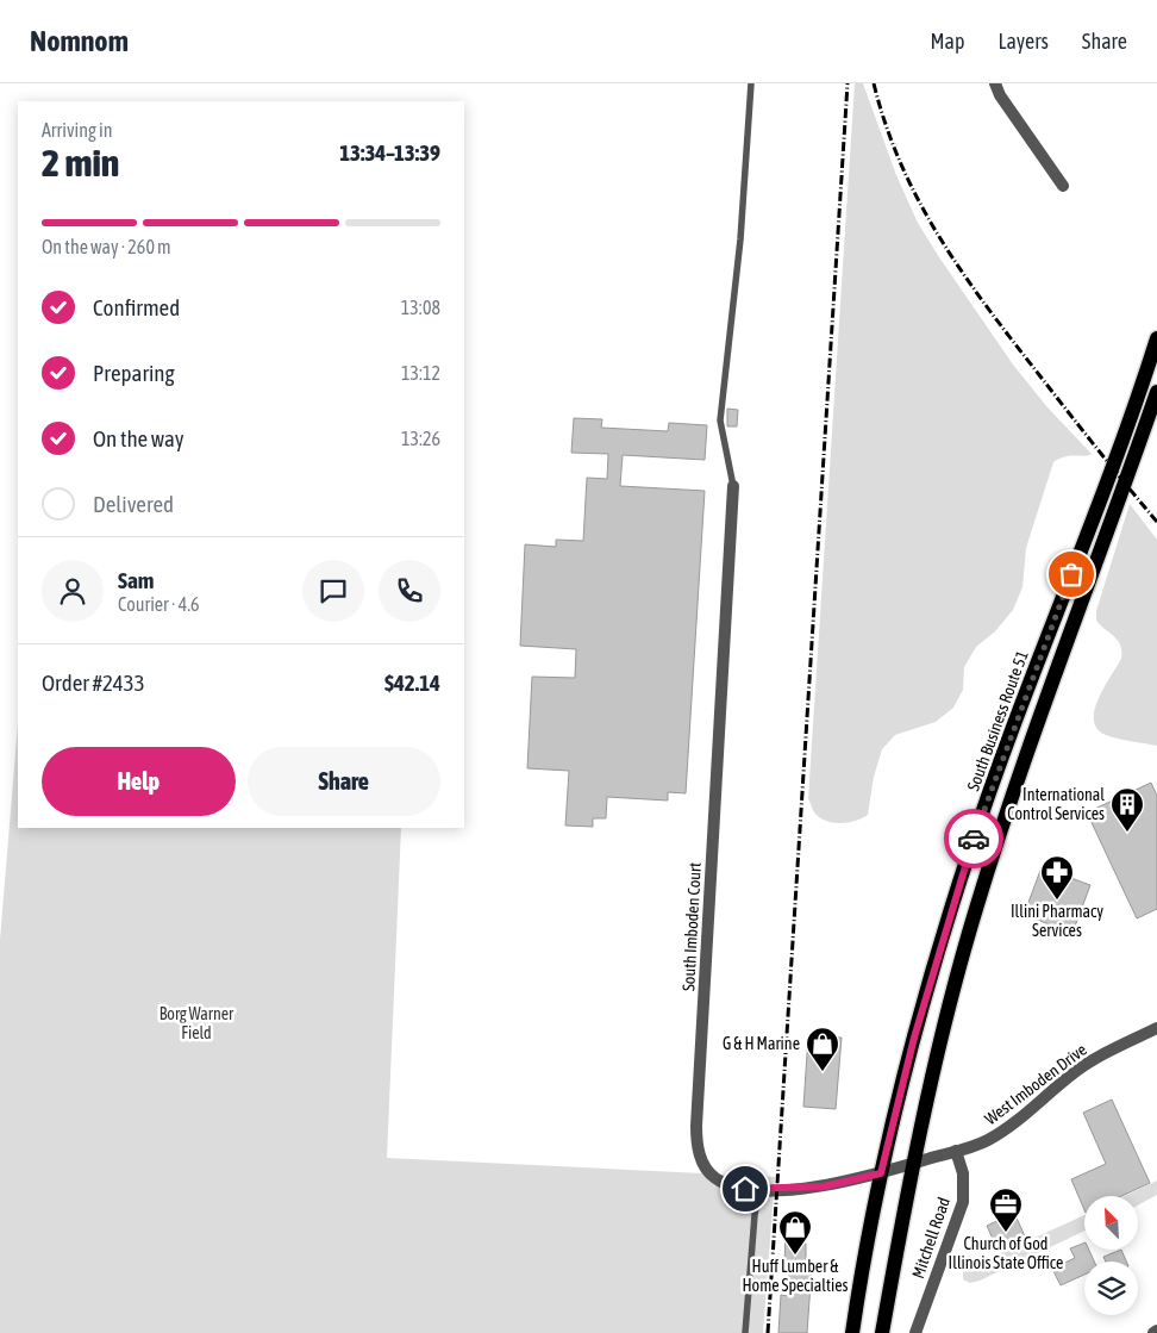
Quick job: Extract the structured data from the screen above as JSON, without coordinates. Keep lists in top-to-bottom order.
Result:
{
  "streets": {
    "main road": ["South Business Route 51"],
    "street": ["South Imboden Court", "West Imboden Drive", "Mitchell Road"]
  },
  "crossings": [
    ["South Business Route 51", "South Imboden Court"],
    ["South Imboden Court", "West Imboden Drive"],
    ["West Imboden Drive", "Mitchell Road"]
  ],
  "parks": ["Borg Warner Field"],
  "places": {
    "building": ["International Control Services"],
    "pharmacy": ["Illini Pharmacy Services"],
    "shop": ["G & H Marine", "Huff Lumber & Home Specialties"],
    "office": ["Church of God Illinois State Office"]
  },
  "north": "top left",
  "page": {
    "header": "Nomnom",
    "nav": ["Map", "Layers", "Share"],
    "heading": ["2 min", "Arriving in", "13:34–13:39"],
    "panel": [
      "Sam",
      "Courier · 4.6",
      "Order #2433",
      "$42.14"
    ],
    "bar": "On the way · 260 m",
    "list": [
      ["Confirmed", "13:08"],
      ["Preparing", "13:12"],
      ["On the way", "13:26"],
      "Delivered"
    ],
    "buttons": ["Help", "Share"]
  }
}
